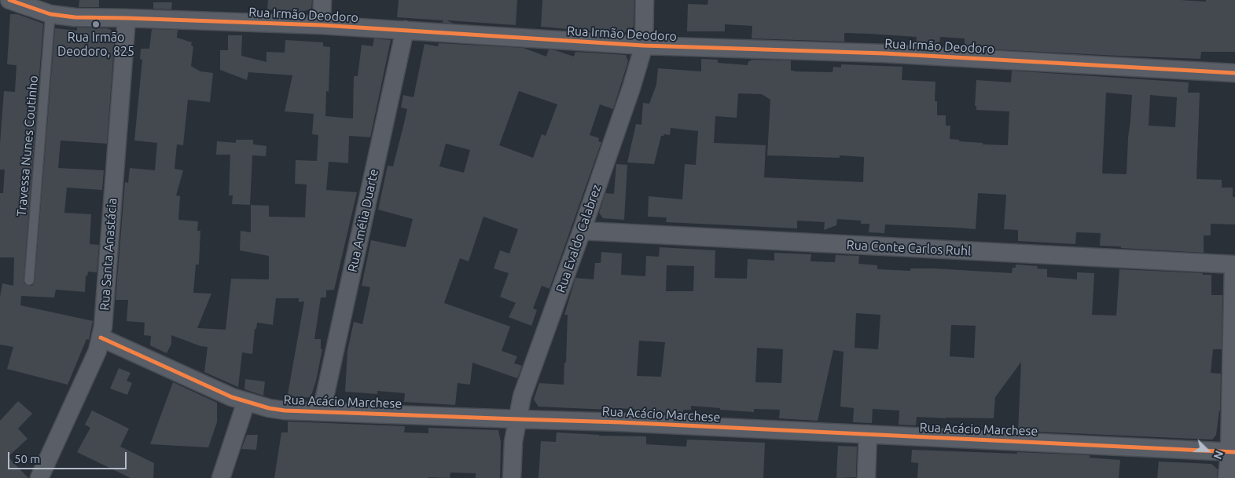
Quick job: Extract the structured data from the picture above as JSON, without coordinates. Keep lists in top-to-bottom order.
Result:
{
  "streets": {
    "street": [
      "Rua Irmão Deodoro",
      "Rua Amélia Duarte",
      "Rua Evaldo Calabrez",
      "Rua Conte Carlos Ruhl",
      "Rua Santa Anastácia",
      "Rua Acácio Marchese"
    ],
    "lane": ["Travessa Nunes Coutinho"]
  },
  "crossings": [
    ["Rua Irmão Deodoro", "Travessa Nunes Coutinho"],
    ["Rua Irmão Deodoro", "Rua Amélia Duarte"],
    ["Rua Irmão Deodoro", "Rua Evaldo Calabrez"],
    ["Rua Irmão Deodoro", "Rua Santa Anastácia"],
    ["Rua Amélia Duarte", "Rua Acácio Marchese"],
    ["Rua Evaldo Calabrez", "Rua Conte Carlos Ruhl"],
    ["Rua Evaldo Calabrez", "Rua Acácio Marchese"],
    ["Rua Santa Anastácia", "Rua Acácio Marchese"]
  ],
  "places": ["Rua Irmão Deodoro, 825"],
  "scale_bar": "50 m",
  "north": "right"
}
